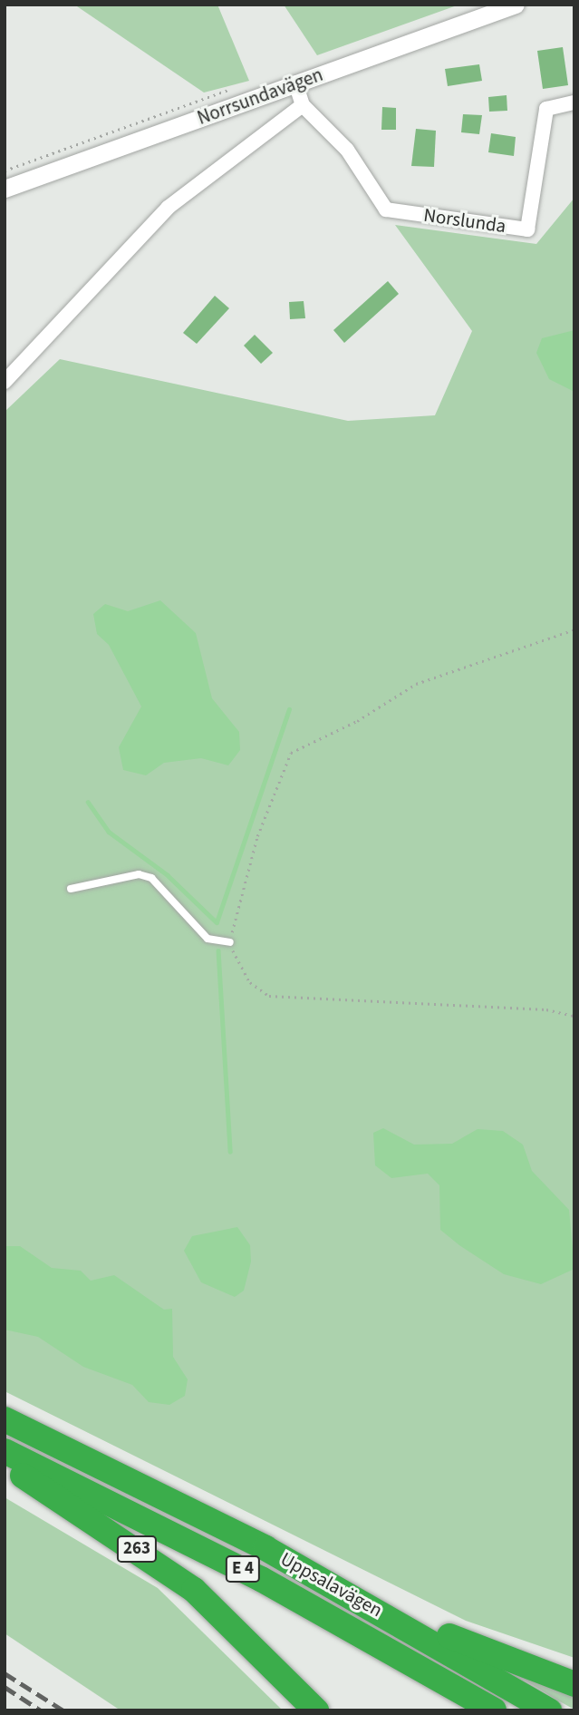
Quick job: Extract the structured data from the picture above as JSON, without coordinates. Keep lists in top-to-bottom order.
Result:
{
  "streets": {
    "highway": ["263", "E 4", "Uppsalavägen"],
    "street": ["Norrsundavägen", "Norslunda"]
  }
}
